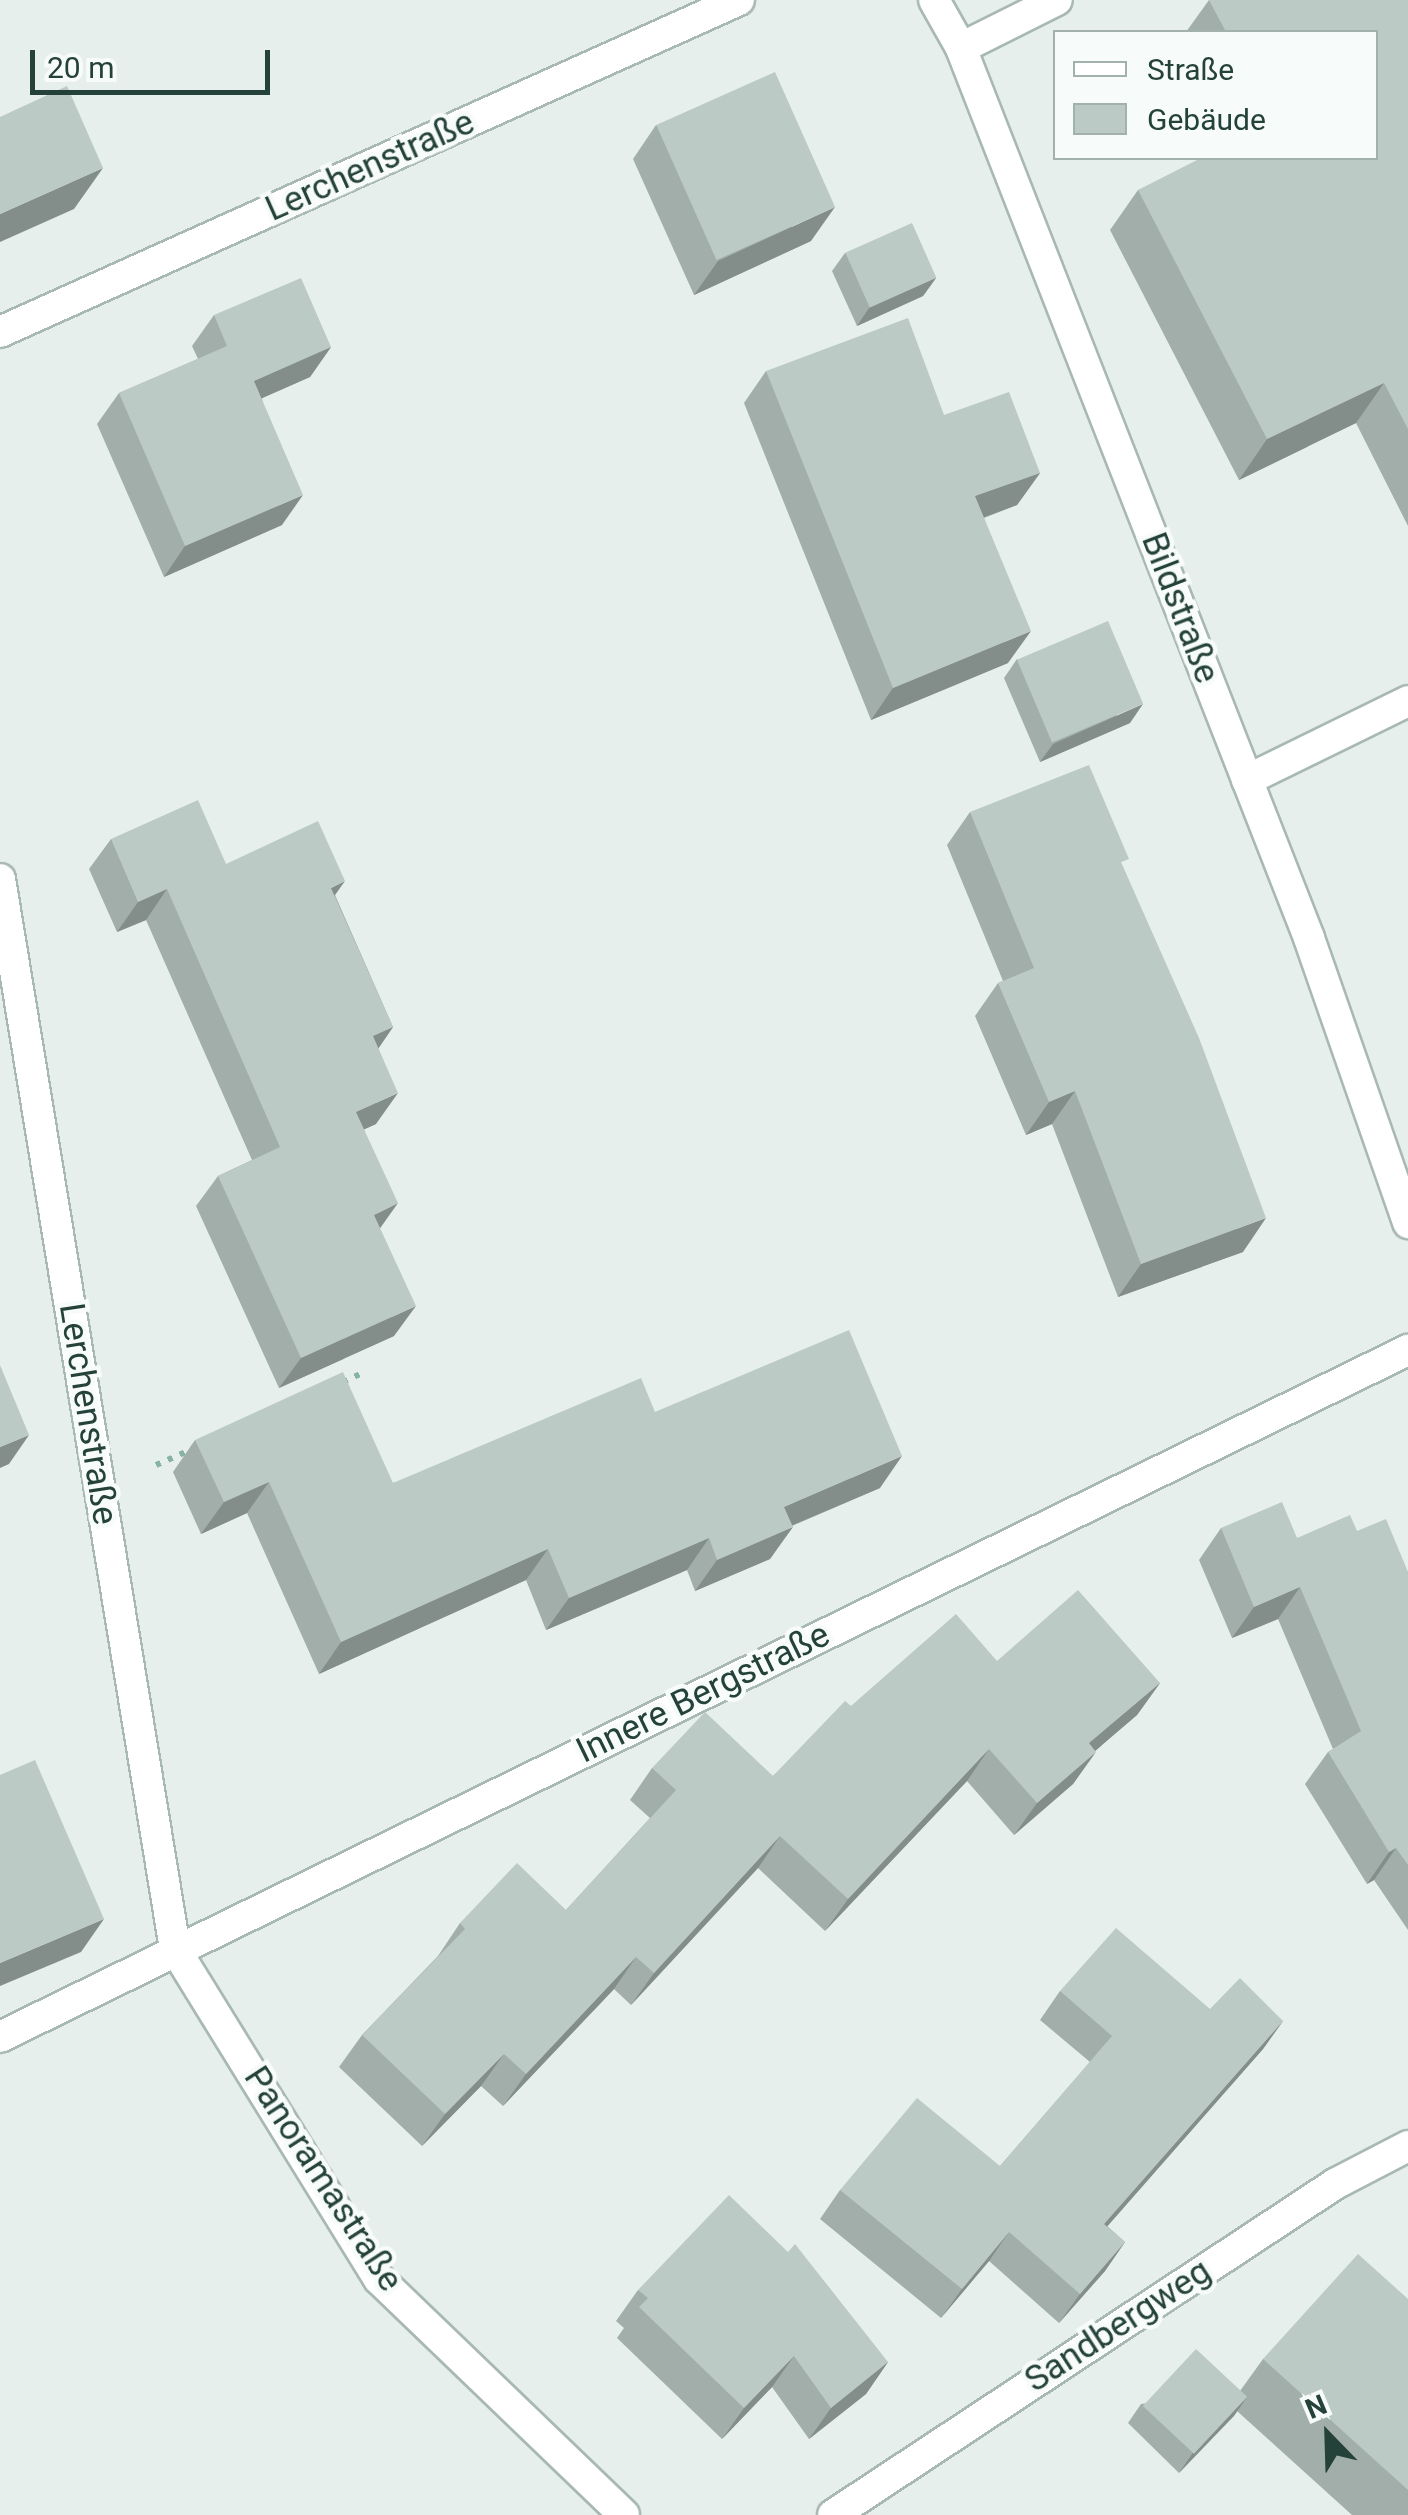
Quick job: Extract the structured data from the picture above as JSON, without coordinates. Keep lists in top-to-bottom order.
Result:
{
  "streets": {
    "street": [
      "Lerchenstraße",
      "Bildstraße",
      "Innere Bergstraße",
      "Panoramastraße",
      "Sandbergweg"
    ]
  },
  "crossings": [
    ["Lerchenstraße", "Innere Bergstraße"],
    ["Lerchenstraße", "Panoramastraße"],
    ["Innere Bergstraße", "Panoramastraße"]
  ],
  "legend": ["Straße", "Gebäude"],
  "scale_bar": "20 m",
  "north": "top left"
}
